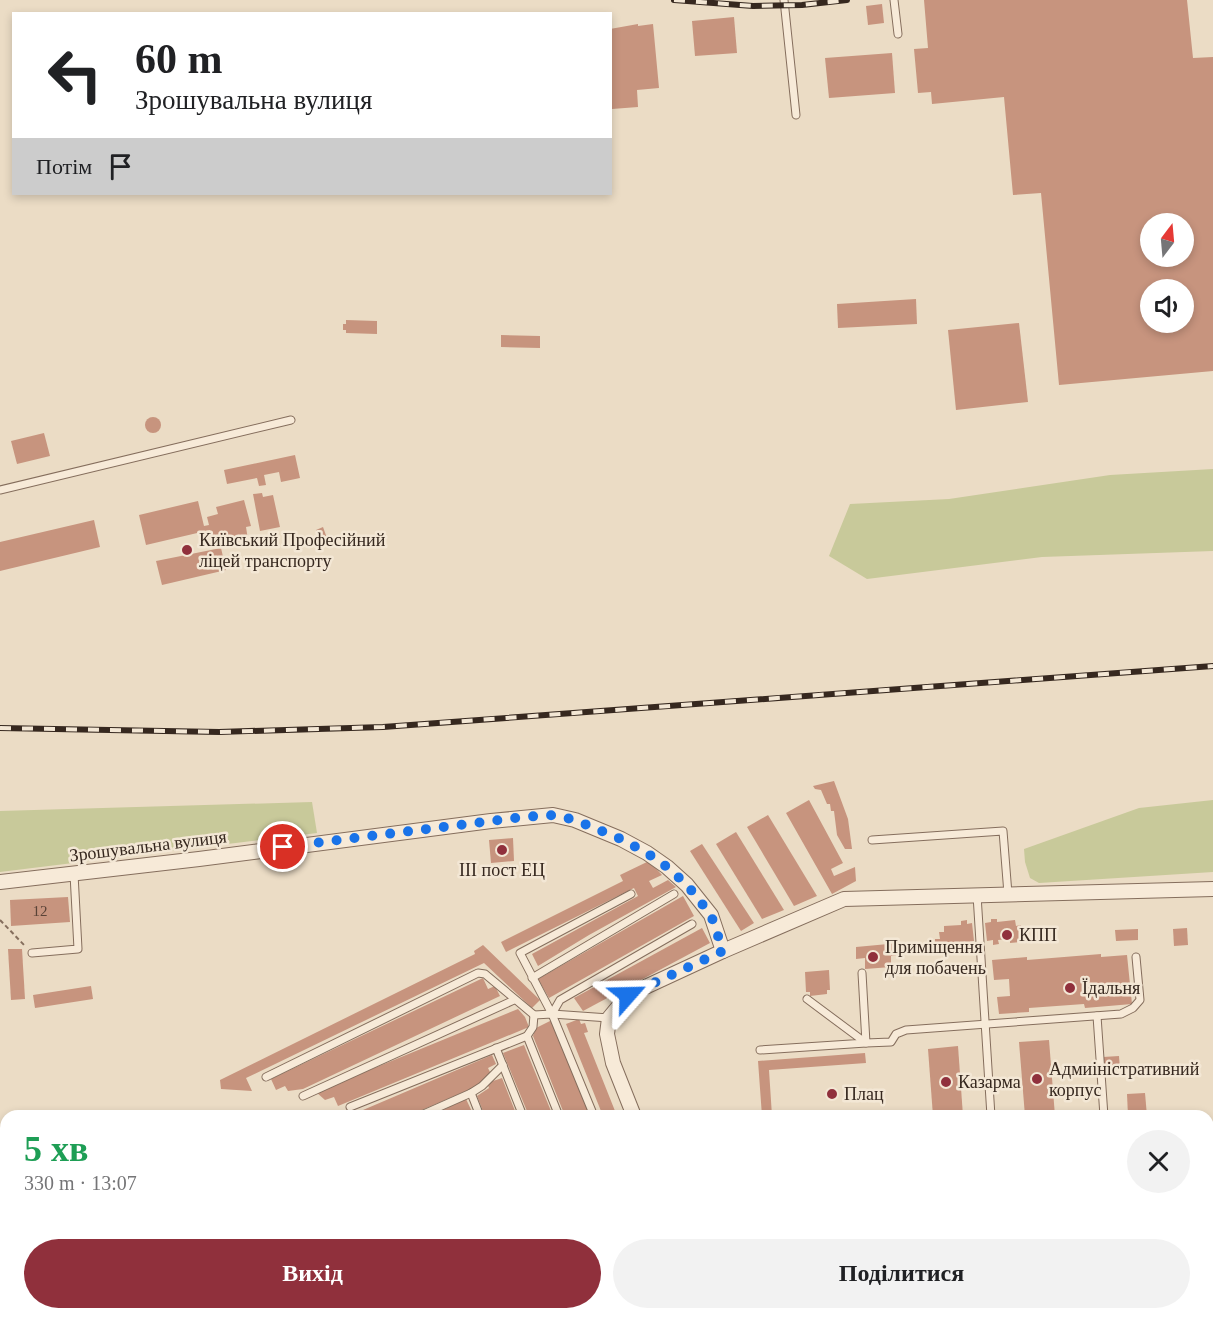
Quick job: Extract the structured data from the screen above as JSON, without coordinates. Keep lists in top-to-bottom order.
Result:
{
  "streets": {
    "street": ["Зрошувальна вулиця"]
  },
  "places": [
    "Київський Професійний ліцей транспорту",
    "III пост ЕЦ",
    "КПП",
    "Приміщення для побачень",
    "Їдальня",
    "Адмиіністративний корпус",
    "Казарма",
    "Плац"
  ],
  "house_numbers": ["12"],
  "north": "top",
  "page": {
    "turn": ["60 m", "Зрошувальна вулиця"],
    "then": "Потім",
    "heading": ["5 хв", "330 m · 13:07"],
    "buttons": ["Вихід", "Поділитися"]
  }
}
